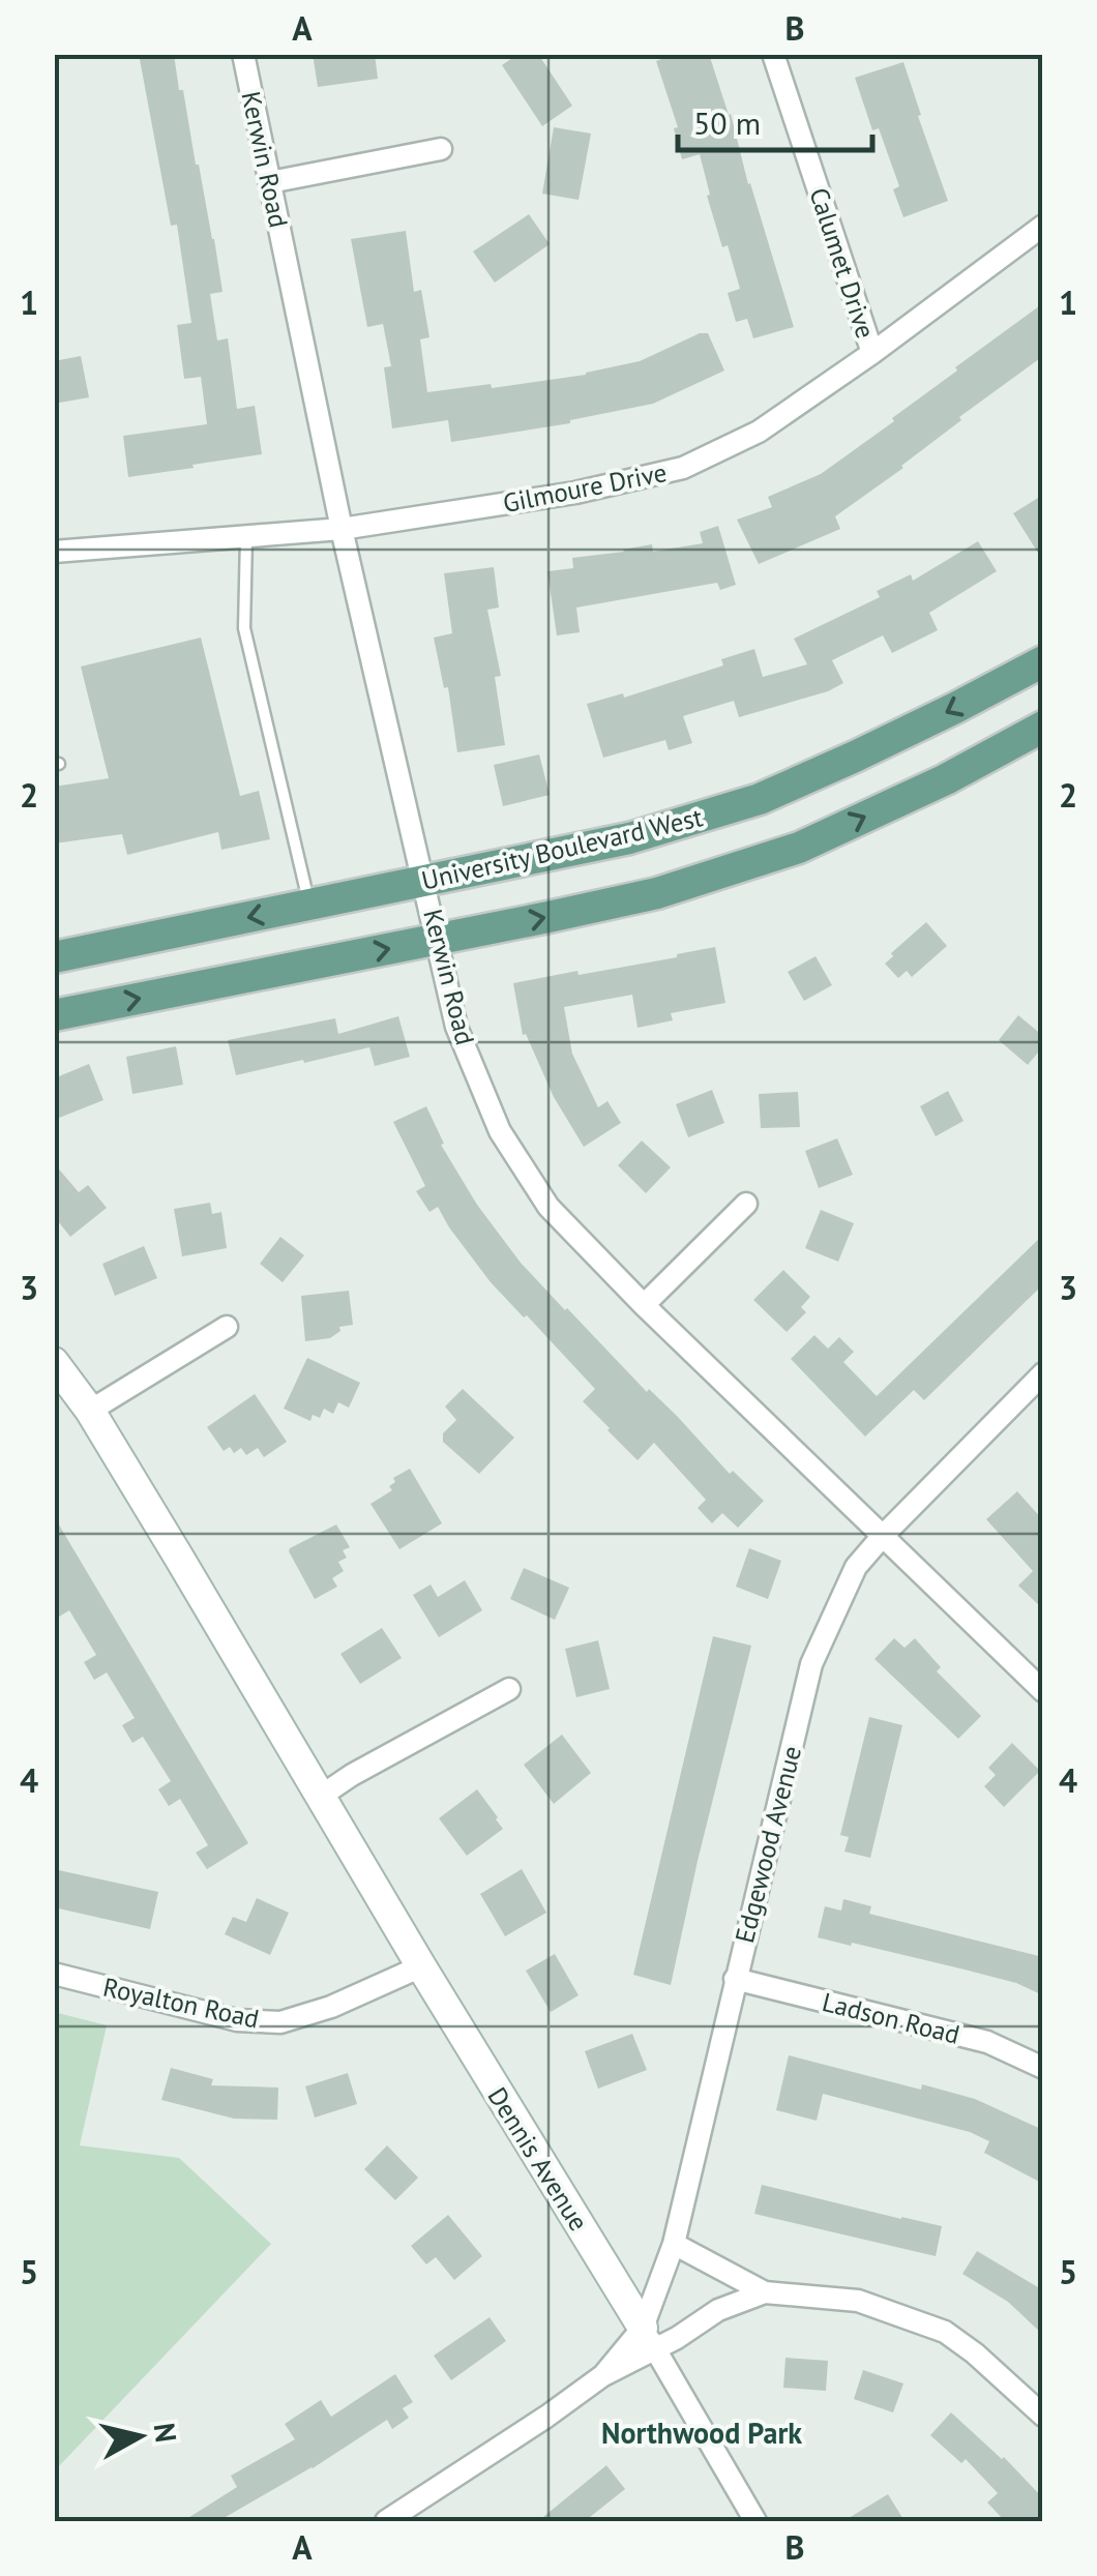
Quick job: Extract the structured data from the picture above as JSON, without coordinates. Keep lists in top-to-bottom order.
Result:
{
  "streets": {
    "main road": ["University Boulevard West"],
    "street": [
      "Kerwin Road",
      "Calumet Drive",
      "Gilmoure Drive",
      "Edgewood Avenue",
      "Royalton Road",
      "Ladson Road",
      "Dennis Avenue"
    ]
  },
  "crossings": [
    ["Kerwin Road", "Gilmoure Drive"],
    ["Kerwin Road", "University Boulevard West"],
    ["Kerwin Road", "Edgewood Avenue"],
    ["Calumet Drive", "Gilmoure Drive"],
    ["Edgewood Avenue", "Ladson Road"],
    ["Edgewood Avenue", "Dennis Avenue"],
    ["Royalton Road", "Dennis Avenue"]
  ],
  "districts": ["Northwood Park"],
  "scale_bar": "50 m",
  "north": "right",
  "grid": {
    "columns": ["A", "B"],
    "rows": [
      "1",
      "2",
      "3",
      "4",
      "5"
    ]
  }
}
